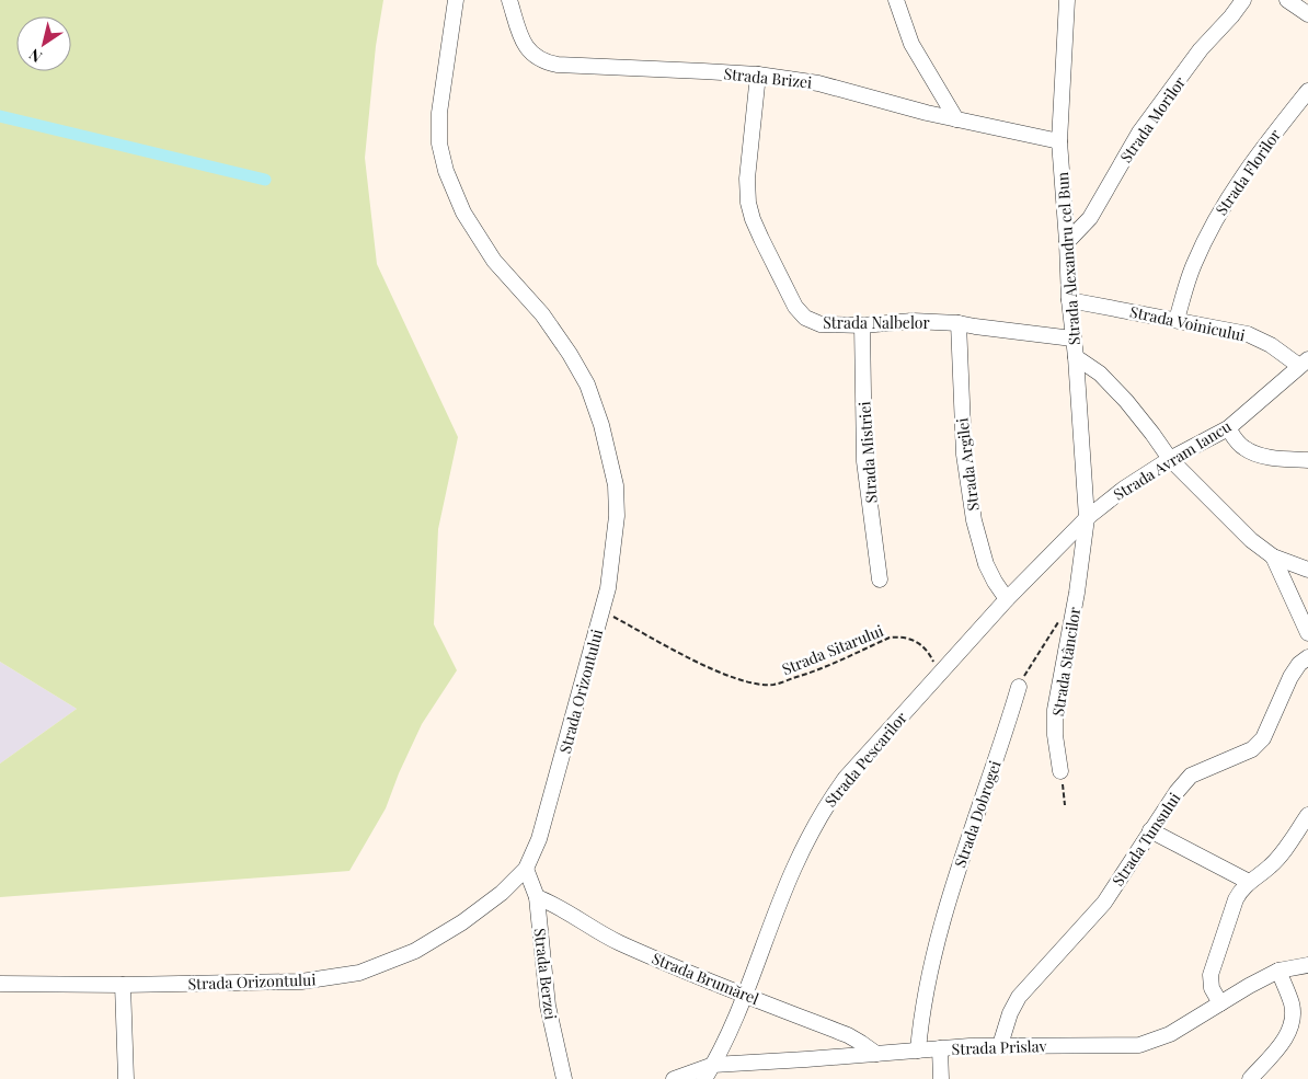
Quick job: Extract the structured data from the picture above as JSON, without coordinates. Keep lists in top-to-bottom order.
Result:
{
  "streets": {
    "street": [
      "Strada Brizei",
      "Strada Morilor",
      "Strada Florilor",
      "Strada Alexandru cel Bun",
      "Strada Nalbelor",
      "Strada Voinicului",
      "Strada Mistriei",
      "Strada Avram Iancu",
      "Strada Argilei",
      "Strada Stâncilor",
      "Strada Orizontului",
      "Strada Pescarilor",
      "Strada Dobrogei",
      "Strada Tunsului",
      "Strada Berzei",
      "Strada Brumărel",
      "Strada Prislav"
    ],
    "path": ["Strada Sitarului"]
  },
  "crossings": [
    ["Strada Brizei", "Strada Alexandru cel Bun"],
    ["Strada Brizei", "Strada Nalbelor"],
    ["Strada Morilor", "Strada Alexandru cel Bun"],
    ["Strada Florilor", "Strada Voinicului"],
    ["Strada Alexandru cel Bun", "Strada Nalbelor"],
    ["Strada Alexandru cel Bun", "Strada Voinicului"],
    ["Strada Alexandru cel Bun", "Strada Avram Iancu"],
    ["Strada Alexandru cel Bun", "Strada Stâncilor"],
    ["Strada Alexandru cel Bun", "Strada Pescarilor"],
    ["Strada Nalbelor", "Strada Mistriei"],
    ["Strada Nalbelor", "Strada Argilei"],
    ["Strada Voinicului", "Strada Avram Iancu"],
    ["Strada Avram Iancu", "Strada Stâncilor"],
    ["Strada Avram Iancu", "Strada Pescarilor"],
    ["Strada Argilei", "Strada Pescarilor"],
    ["Strada Sitarului", "Strada Orizontului"],
    ["Strada Sitarului", "Strada Pescarilor"],
    ["Strada Stâncilor", "Strada Pescarilor"],
    ["Strada Orizontului", "Strada Berzei"],
    ["Strada Pescarilor", "Strada Brumărel"],
    ["Strada Pescarilor", "Strada Prislav"],
    ["Strada Dobrogei", "Strada Prislav"],
    ["Strada Tunsului", "Strada Prislav"],
    ["Strada Berzei", "Strada Brumărel"],
    ["Strada Brumărel", "Strada Prislav"]
  ],
  "north": "bottom left"
}
